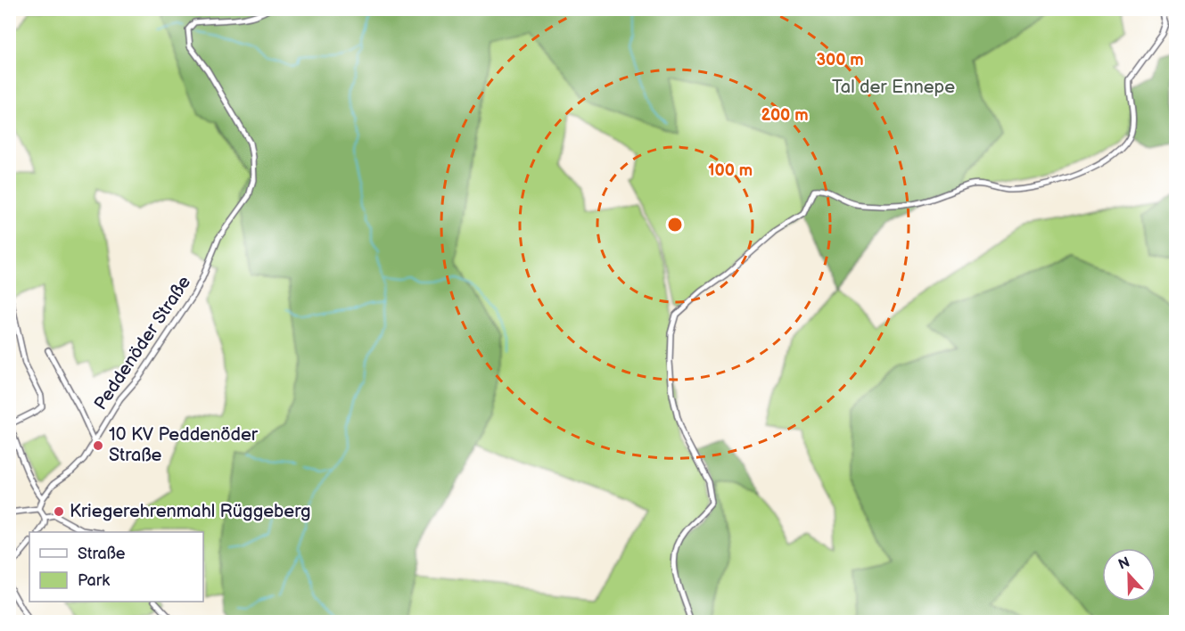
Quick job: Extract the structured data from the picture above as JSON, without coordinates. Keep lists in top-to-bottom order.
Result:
{
  "streets": {
    "street": ["Peddenöder Straße"]
  },
  "parks": ["Tal der Ennepe"],
  "places": ["10 KV Peddenöder Straße", "Kriegerehrenmahl Rüggeberg"],
  "legend": ["Straße", "Park"],
  "north": "top",
  "rings": ["300 m", "200 m", "100 m"]
}
